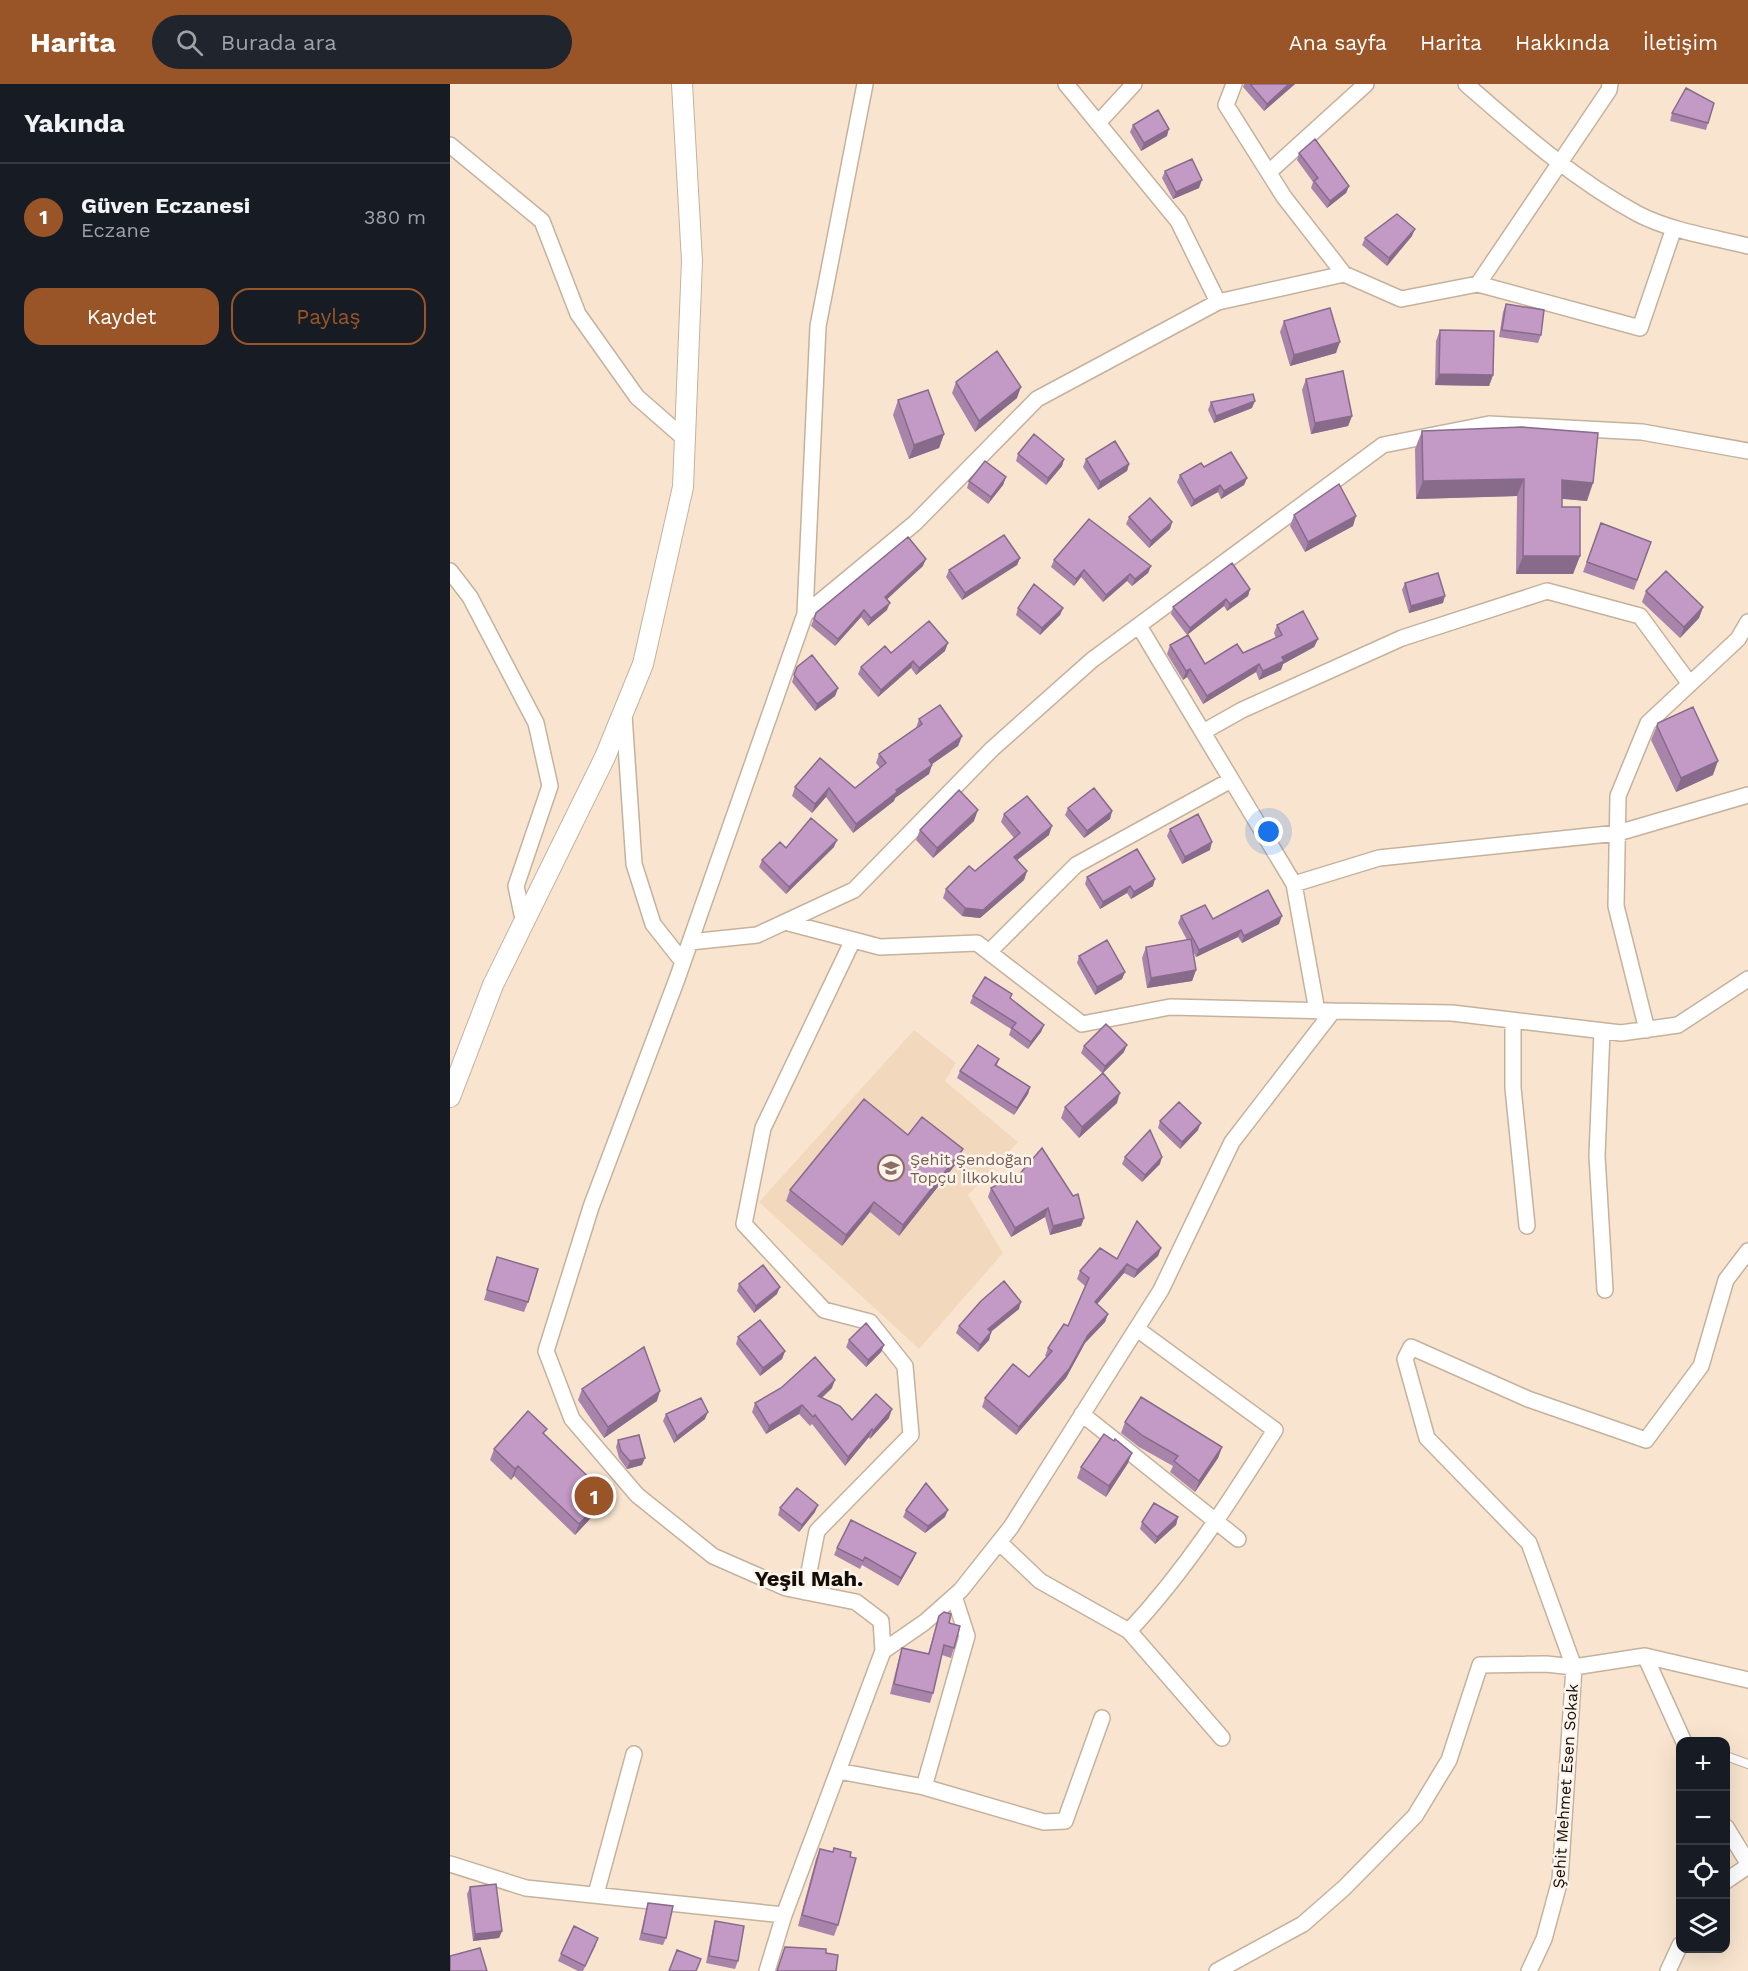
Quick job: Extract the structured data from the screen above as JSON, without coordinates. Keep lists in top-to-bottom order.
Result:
{
  "streets": {
    "street": ["Şehit Mehmet Esen Sokak"]
  },
  "districts": ["Yeşil Mah."],
  "places": {
    "school or university": ["Şehit Şendoğan Topçu İlkokulu"]
  },
  "page": {
    "header": "Harita",
    "search": "Burada ara",
    "nav": [
      "Ana sayfa",
      "Harita",
      "Hakkında",
      "İletişim"
    ],
    "heading": "Yakında",
    "list": [
      {
        "mark": "1",
        "name": "Güven Eczanesi",
        "note": "Eczane",
        "value": "380 m"
      }
    ],
    "buttons": ["Kaydet", "Paylaş"],
    "pins": "1",
    "map_buttons": ["+", "−"]
  }
}
